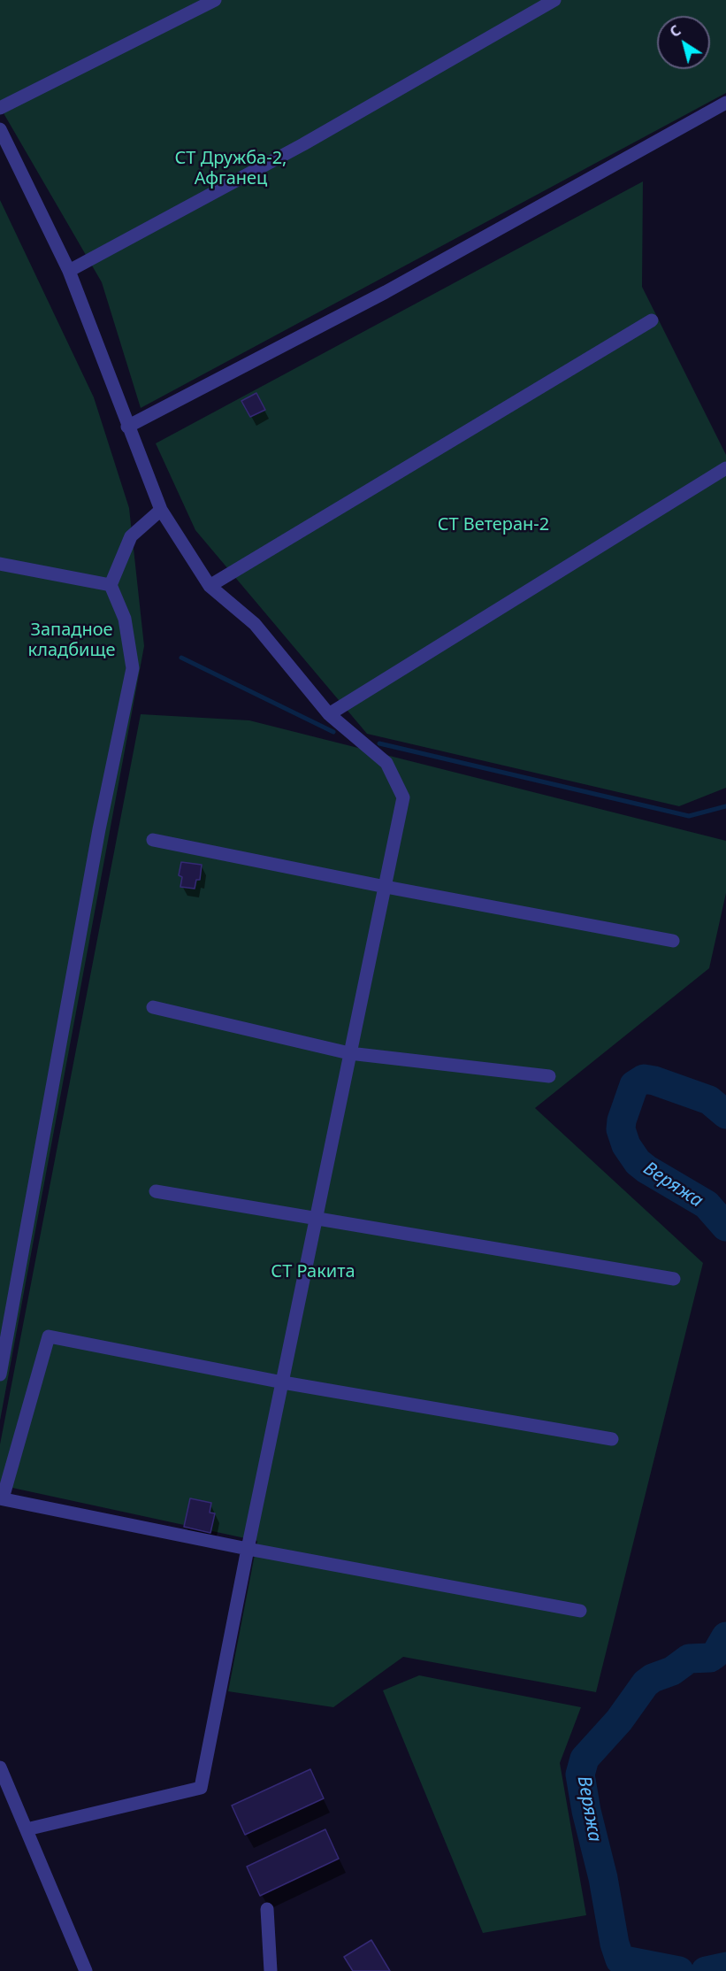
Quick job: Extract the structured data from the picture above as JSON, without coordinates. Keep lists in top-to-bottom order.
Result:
{
  "water": ["Веряжа"],
  "parks": [
    "СТ Дружба-2, Афганец",
    "СТ Ветеран-2",
    "Западное кладбище",
    "СТ Ракита"
  ],
  "north": "top left"
}
